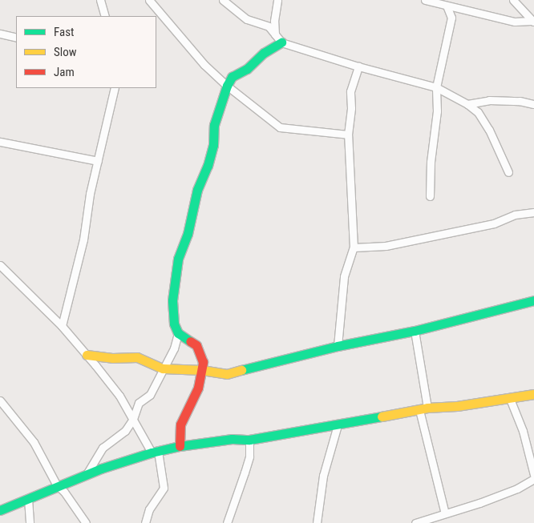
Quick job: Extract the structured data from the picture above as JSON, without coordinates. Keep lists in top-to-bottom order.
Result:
{
  "legend": ["Fast", "Slow", "Jam"]
}
